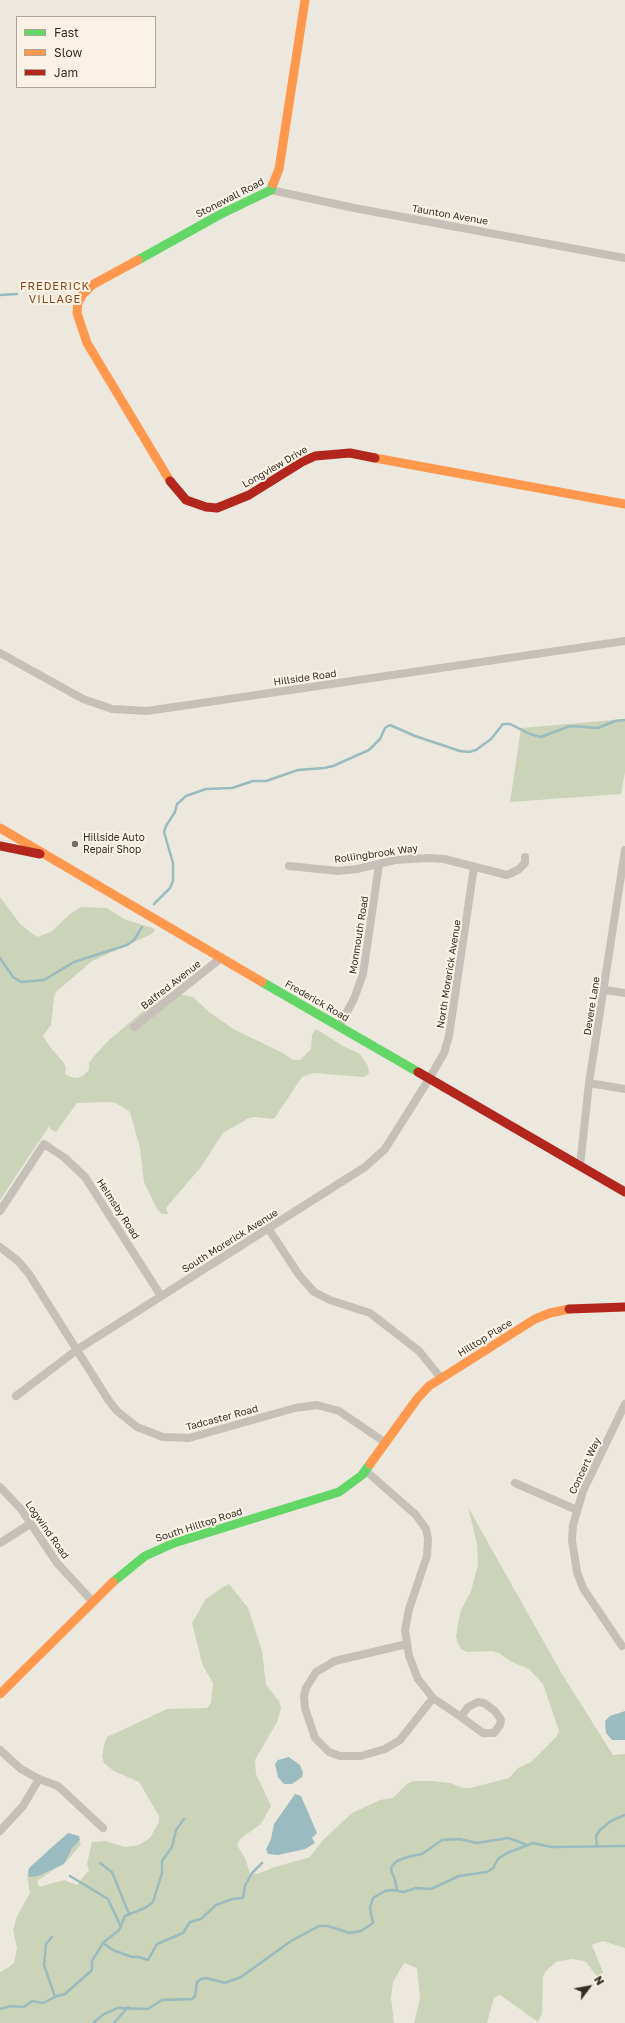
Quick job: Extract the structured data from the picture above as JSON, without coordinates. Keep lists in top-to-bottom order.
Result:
{
  "streets": {
    "street": [
      "Stonewall Road",
      "Taunton Avenue",
      "Longview Drive",
      "Hillside Road",
      "Rollingbrook Way",
      "Monmouth Road",
      "North Morerick Avenue",
      "Balfred Avenue",
      "Frederick Road",
      "Devere Lane",
      "Helmsby Road",
      "South Morerick Avenue",
      "Hilltop Place",
      "Tadcaster Road",
      "Concert Way",
      "South Hilltop Road",
      "Logwind Road"
    ]
  },
  "crossings": [
    ["Stonewall Road", "Taunton Avenue"],
    ["Stonewall Road", "Longview Drive"],
    ["Rollingbrook Way", "Monmouth Road"],
    ["Rollingbrook Way", "North Morerick Avenue"],
    ["Monmouth Road", "Frederick Road"],
    ["North Morerick Avenue", "Frederick Road"],
    ["North Morerick Avenue", "South Morerick Avenue"],
    ["Balfred Avenue", "Frederick Road"],
    ["Frederick Road", "Devere Lane"],
    ["Frederick Road", "South Morerick Avenue"],
    ["Helmsby Road", "South Morerick Avenue"],
    ["South Morerick Avenue", "Tadcaster Road"],
    ["Hilltop Place", "Tadcaster Road"],
    ["Hilltop Place", "South Hilltop Road"],
    ["Tadcaster Road", "South Hilltop Road"],
    ["South Hilltop Road", "Logwind Road"]
  ],
  "districts": ["FREDERICK VILLAGE"],
  "places": ["Hillside Auto Repair Shop"],
  "legend": ["Fast", "Slow", "Jam"],
  "north": "top right"
}
